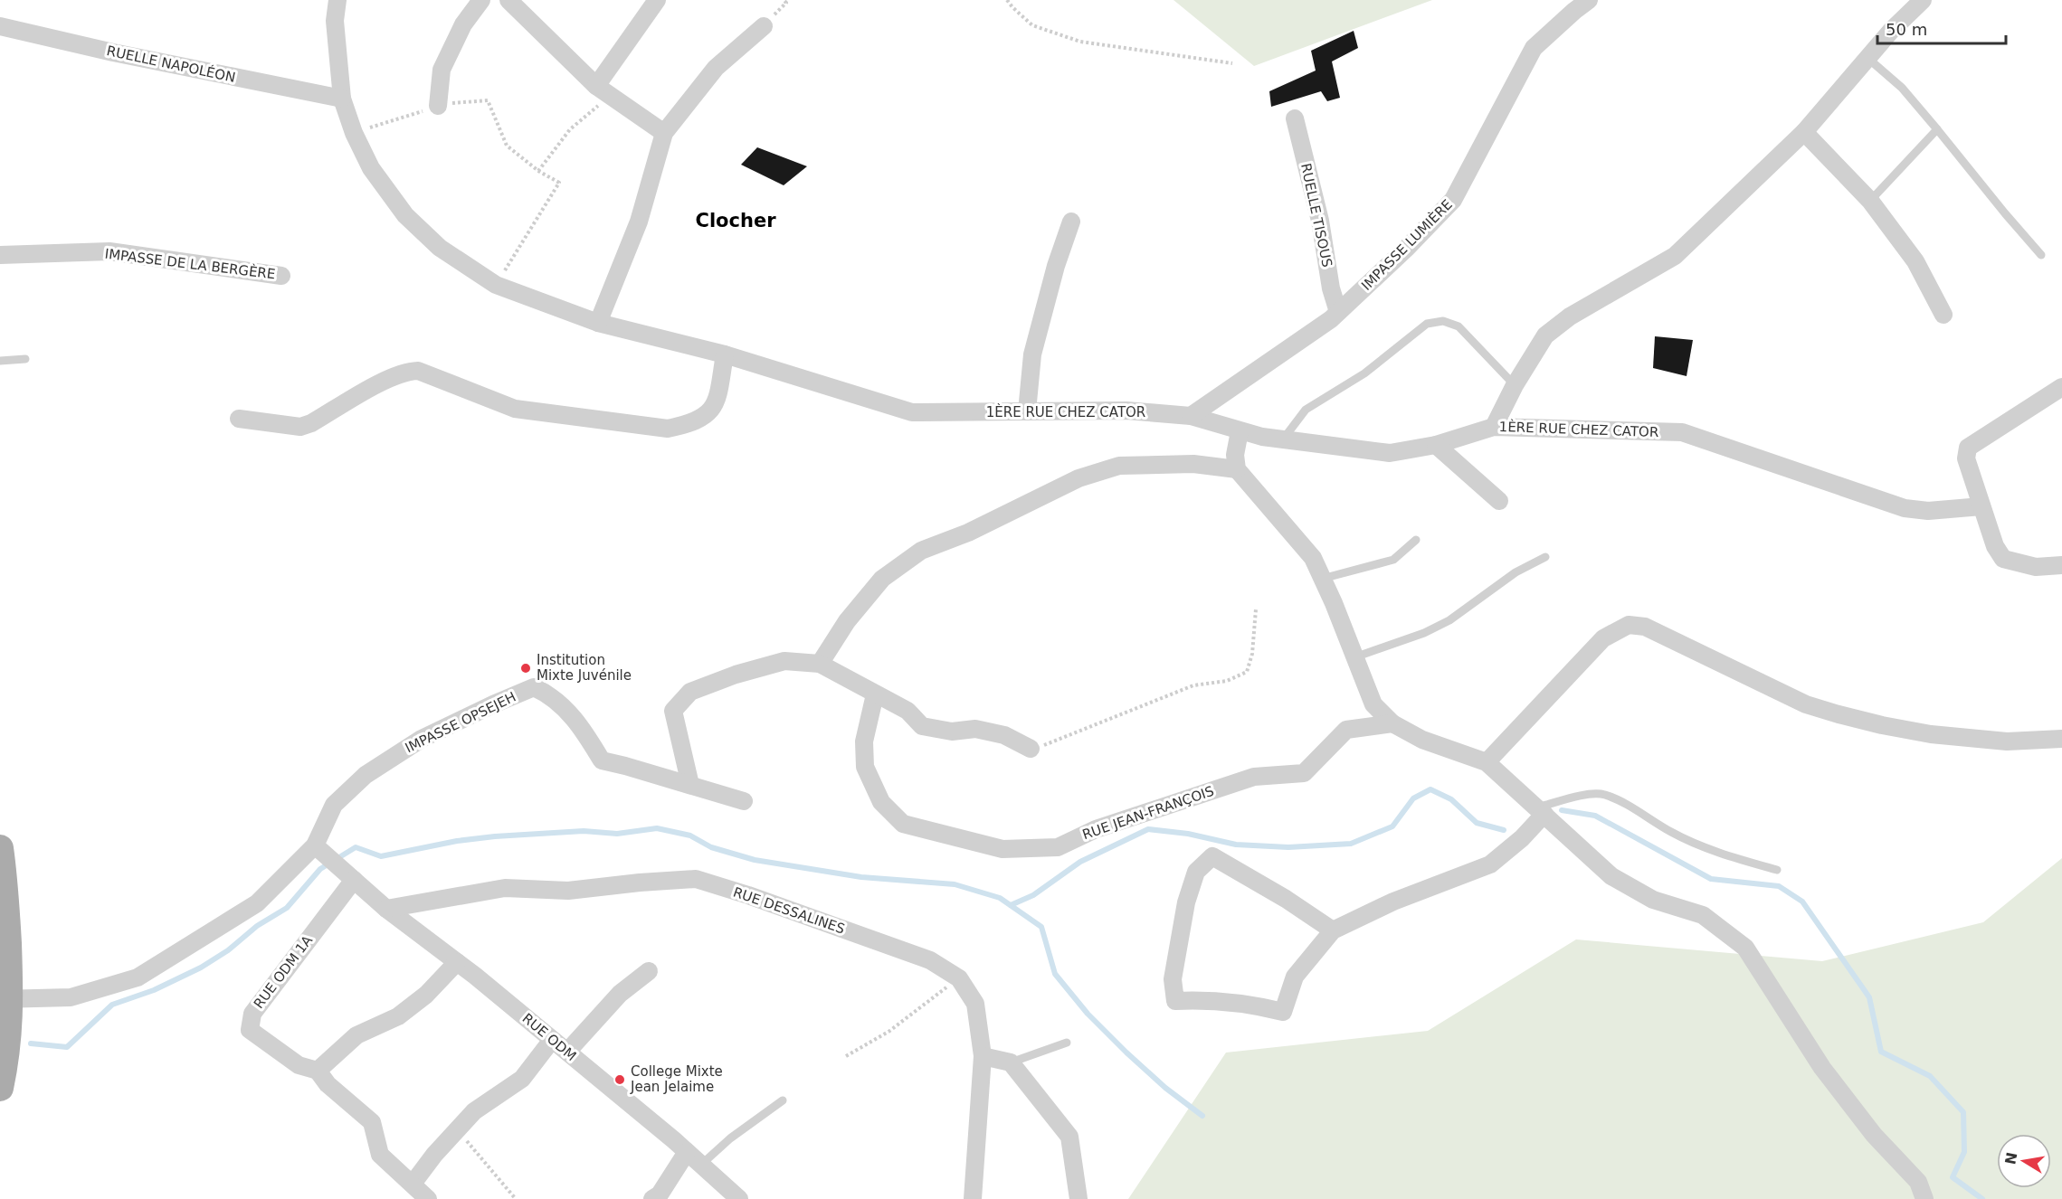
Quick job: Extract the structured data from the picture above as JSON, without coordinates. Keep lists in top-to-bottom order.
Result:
{
  "streets": {
    "street": [
      "RUELLE NAPOLÉON",
      "RUELLE TISOUS",
      "IMPASSE LUMIÈRE",
      "IMPASSE DE LA BERGÈRE",
      "1ÈRE RUE CHEZ CATOR",
      "IMPASSE OPSEJEH",
      "RUE JEAN-FRANÇOIS",
      "RUE DESSALINES",
      "RUE ODM 1A",
      "RUE ODM"
    ]
  },
  "crossings": [
    ["RUELLE NAPOLÉON", "1ÈRE RUE CHEZ CATOR"],
    ["RUELLE TISOUS", "IMPASSE LUMIÈRE"],
    ["IMPASSE LUMIÈRE", "1ÈRE RUE CHEZ CATOR"],
    ["IMPASSE OPSEJEH", "RUE ODM"],
    ["RUE DESSALINES", "RUE ODM"],
    ["RUE ODM 1A", "RUE ODM"]
  ],
  "districts": ["Clocher"],
  "places": ["Institution Mixte Juvénile", "College Mixte Jean Jelaime"],
  "scale_bar": "50 m",
  "north": "left"
}
